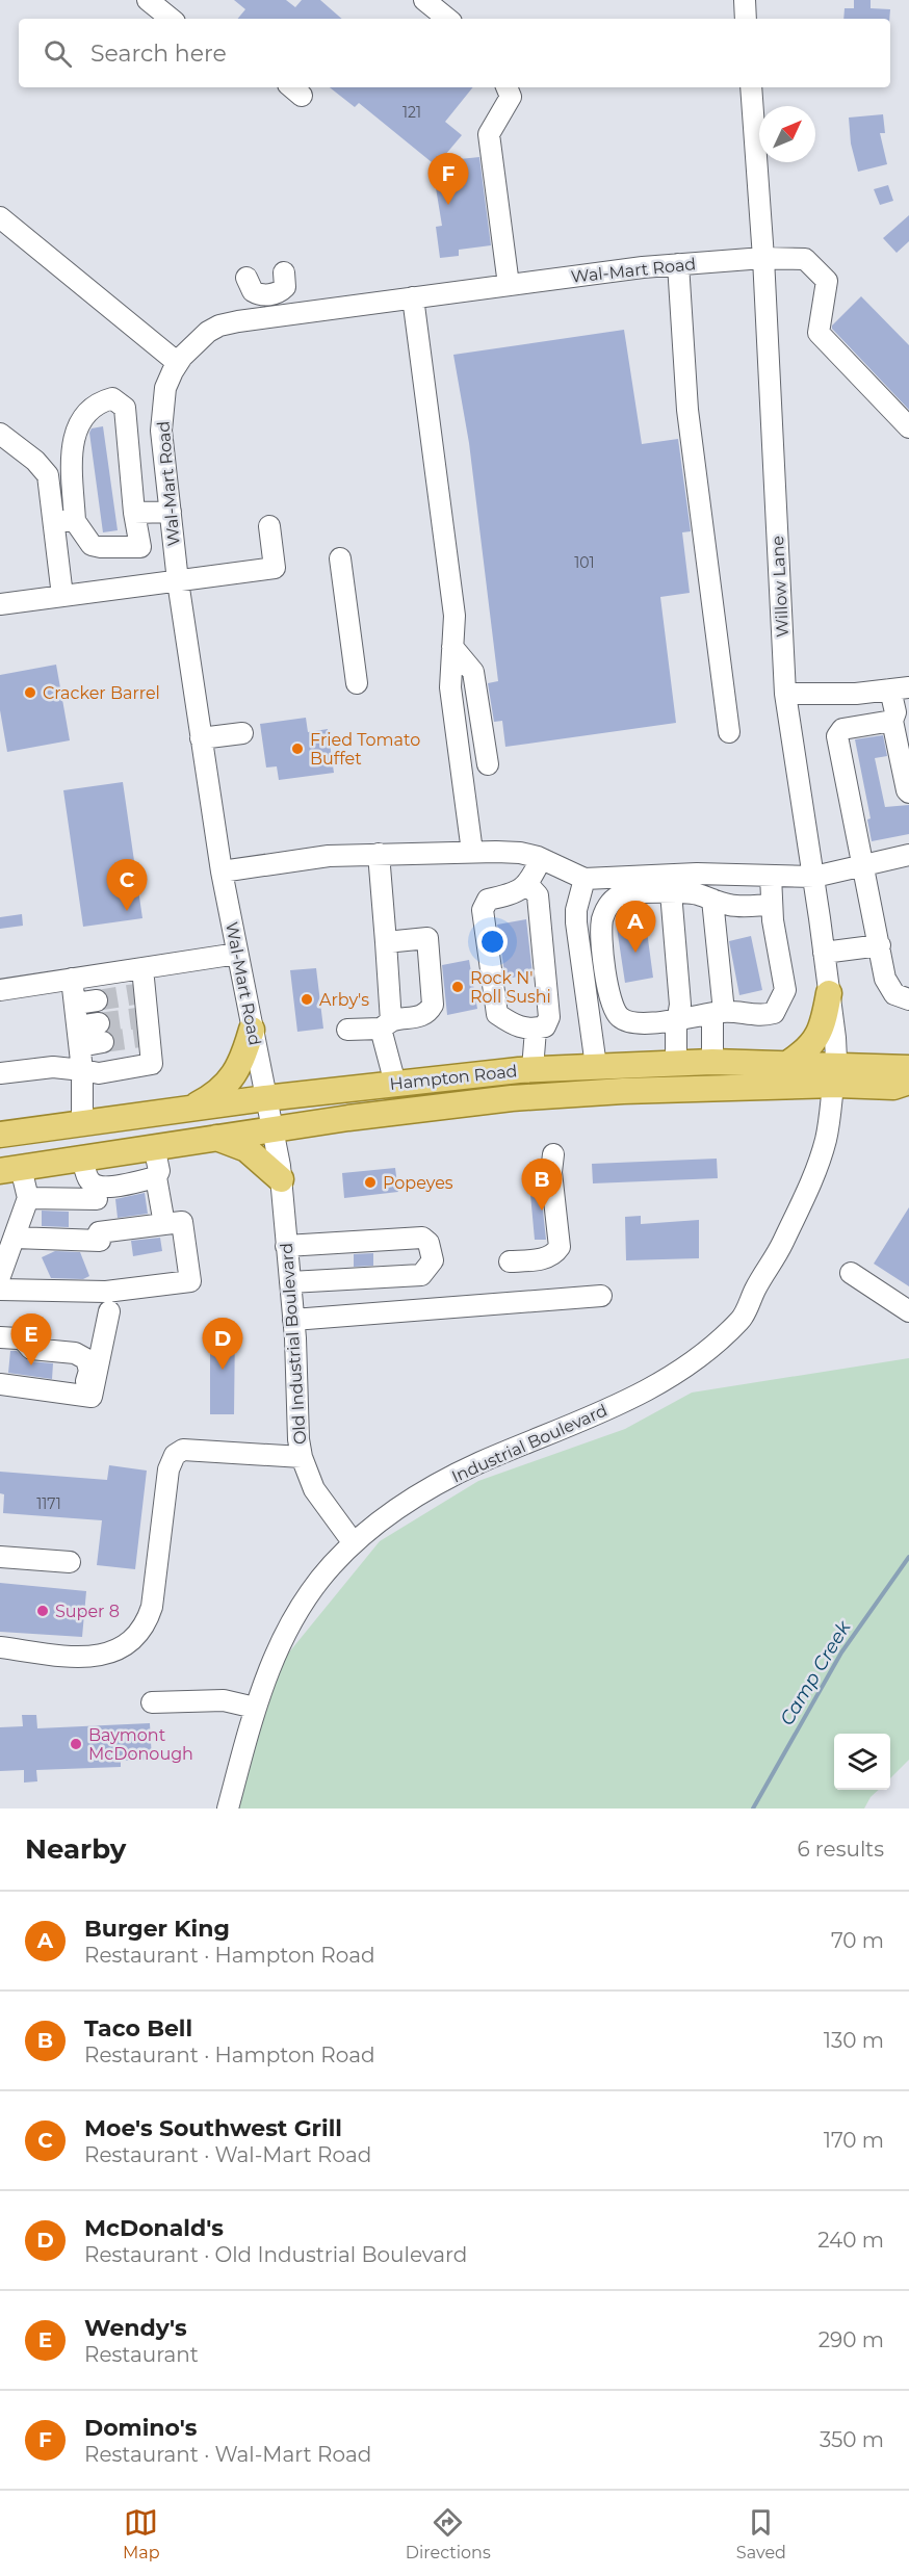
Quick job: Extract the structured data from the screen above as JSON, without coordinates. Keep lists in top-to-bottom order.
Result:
{
  "streets": {
    "main road": ["Hampton Road"],
    "street": [
      "Wal-Mart Road",
      "Willow Lane",
      "Old Industrial Boulevard",
      "Industrial Boulevard"
    ]
  },
  "crossings": [
    ["Wal-Mart Road", "Willow Lane"],
    ["Wal-Mart Road", "Hampton Road"],
    ["Wal-Mart Road", "Old Industrial Boulevard"],
    ["Willow Lane", "Hampton Road"],
    ["Willow Lane", "Industrial Boulevard"],
    ["Hampton Road", "Old Industrial Boulevard"],
    ["Hampton Road", "Industrial Boulevard"],
    ["Old Industrial Boulevard", "Industrial Boulevard"]
  ],
  "water": ["Camp Creek"],
  "places": [
    "Cracker Barrel",
    "Fried Tomato Buffet",
    "Rock N' Roll Sushi",
    "Arby's",
    "Popeyes",
    "Super 8",
    "Baymont McDonough"
  ],
  "house_numbers": ["121", "101", "1171"],
  "north": "top right",
  "page": {
    "search": "Search here",
    "pins": [
      "F",
      "C",
      "A",
      "B",
      "E",
      "D"
    ],
    "heading": ["Nearby", "6 results"],
    "list": [
      {
        "mark": "A",
        "name": "Burger King",
        "note": "Restaurant · Hampton Road",
        "value": "70 m"
      },
      {
        "mark": "B",
        "name": "Taco Bell",
        "note": "Restaurant · Hampton Road",
        "value": "130 m"
      },
      {
        "mark": "C",
        "name": "Moe's Southwest Grill",
        "note": "Restaurant · Wal-Mart Road",
        "value": "170 m"
      },
      {
        "mark": "D",
        "name": "McDonald's",
        "note": "Restaurant · Old Industrial Boulevard",
        "value": "240 m"
      },
      {
        "mark": "E",
        "name": "Wendy's",
        "note": "Restaurant",
        "value": "290 m"
      },
      {
        "mark": "F",
        "name": "Domino's",
        "note": "Restaurant · Wal-Mart Road",
        "value": "350 m"
      }
    ],
    "nav": ["Map", "Directions", "Saved"]
  }
}
